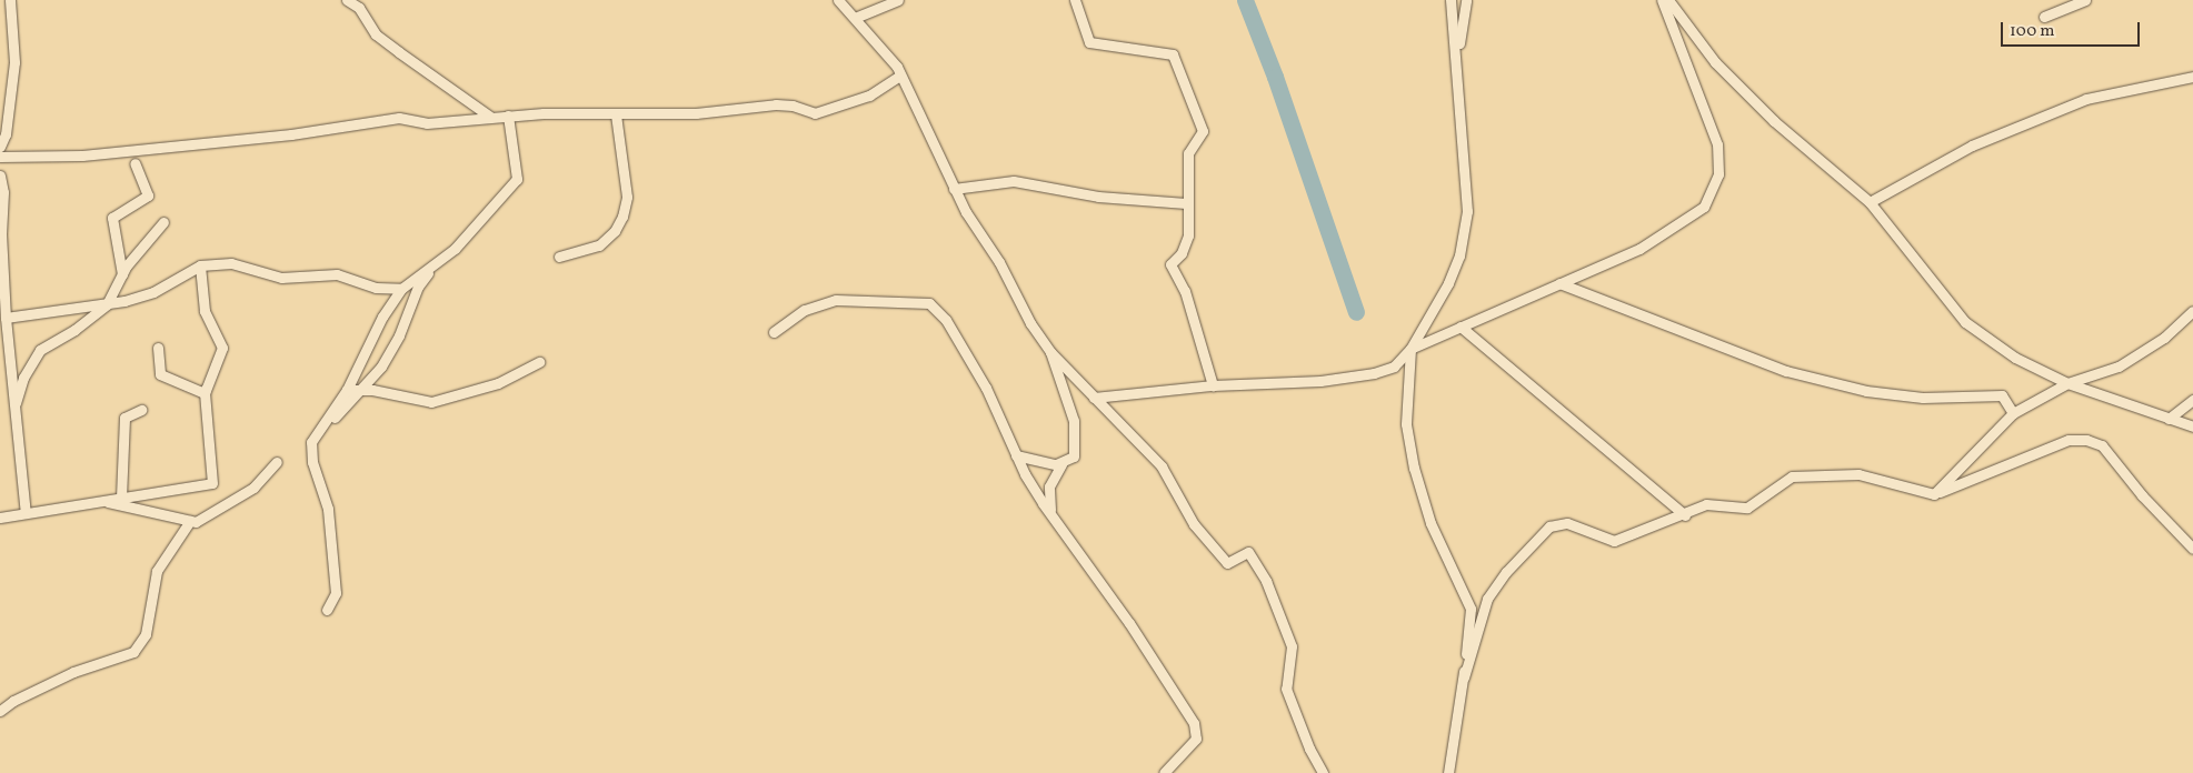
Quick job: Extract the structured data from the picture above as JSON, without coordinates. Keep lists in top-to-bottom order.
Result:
{
  "scale_bar": "100 m"
}
